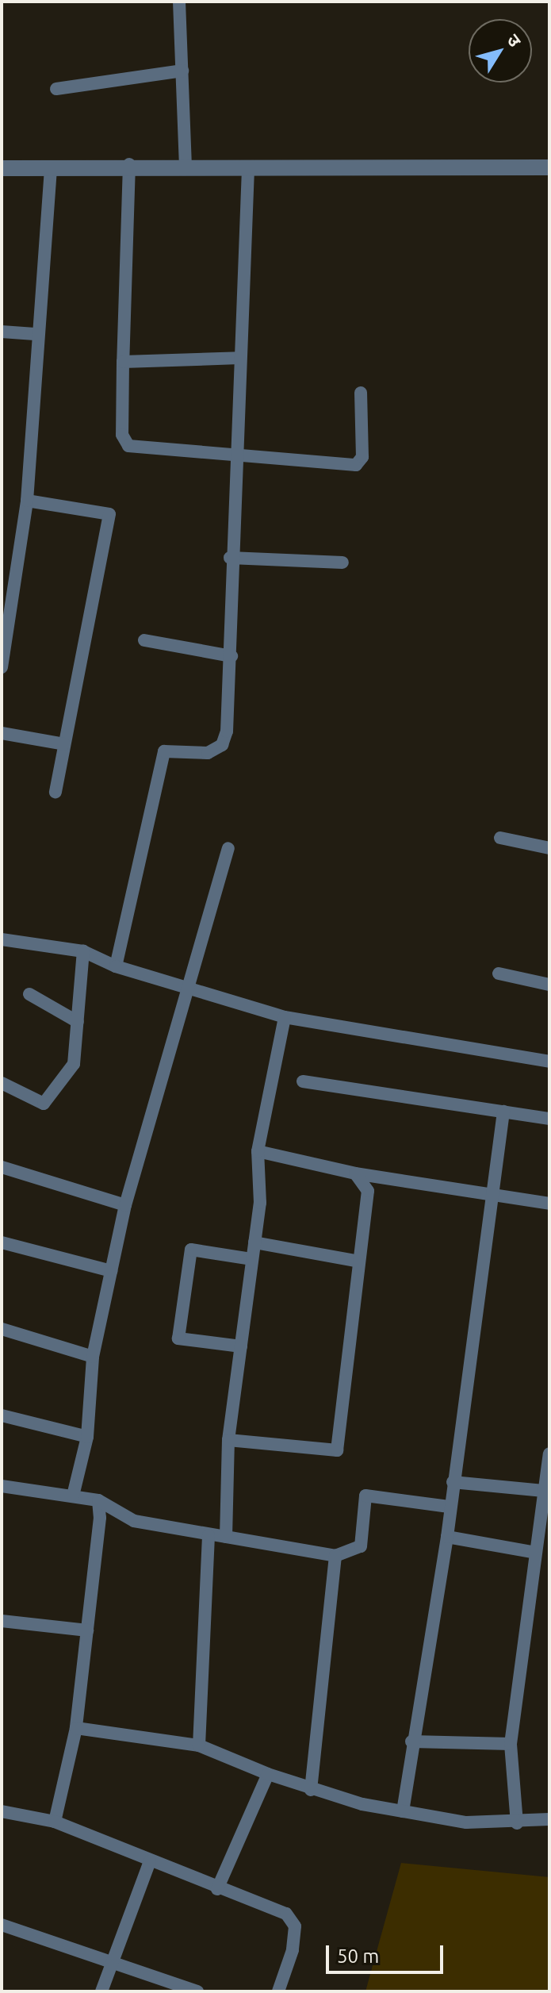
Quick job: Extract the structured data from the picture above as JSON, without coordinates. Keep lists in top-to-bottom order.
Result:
{
  "scale_bar": "50 m",
  "north": "top right"
}
